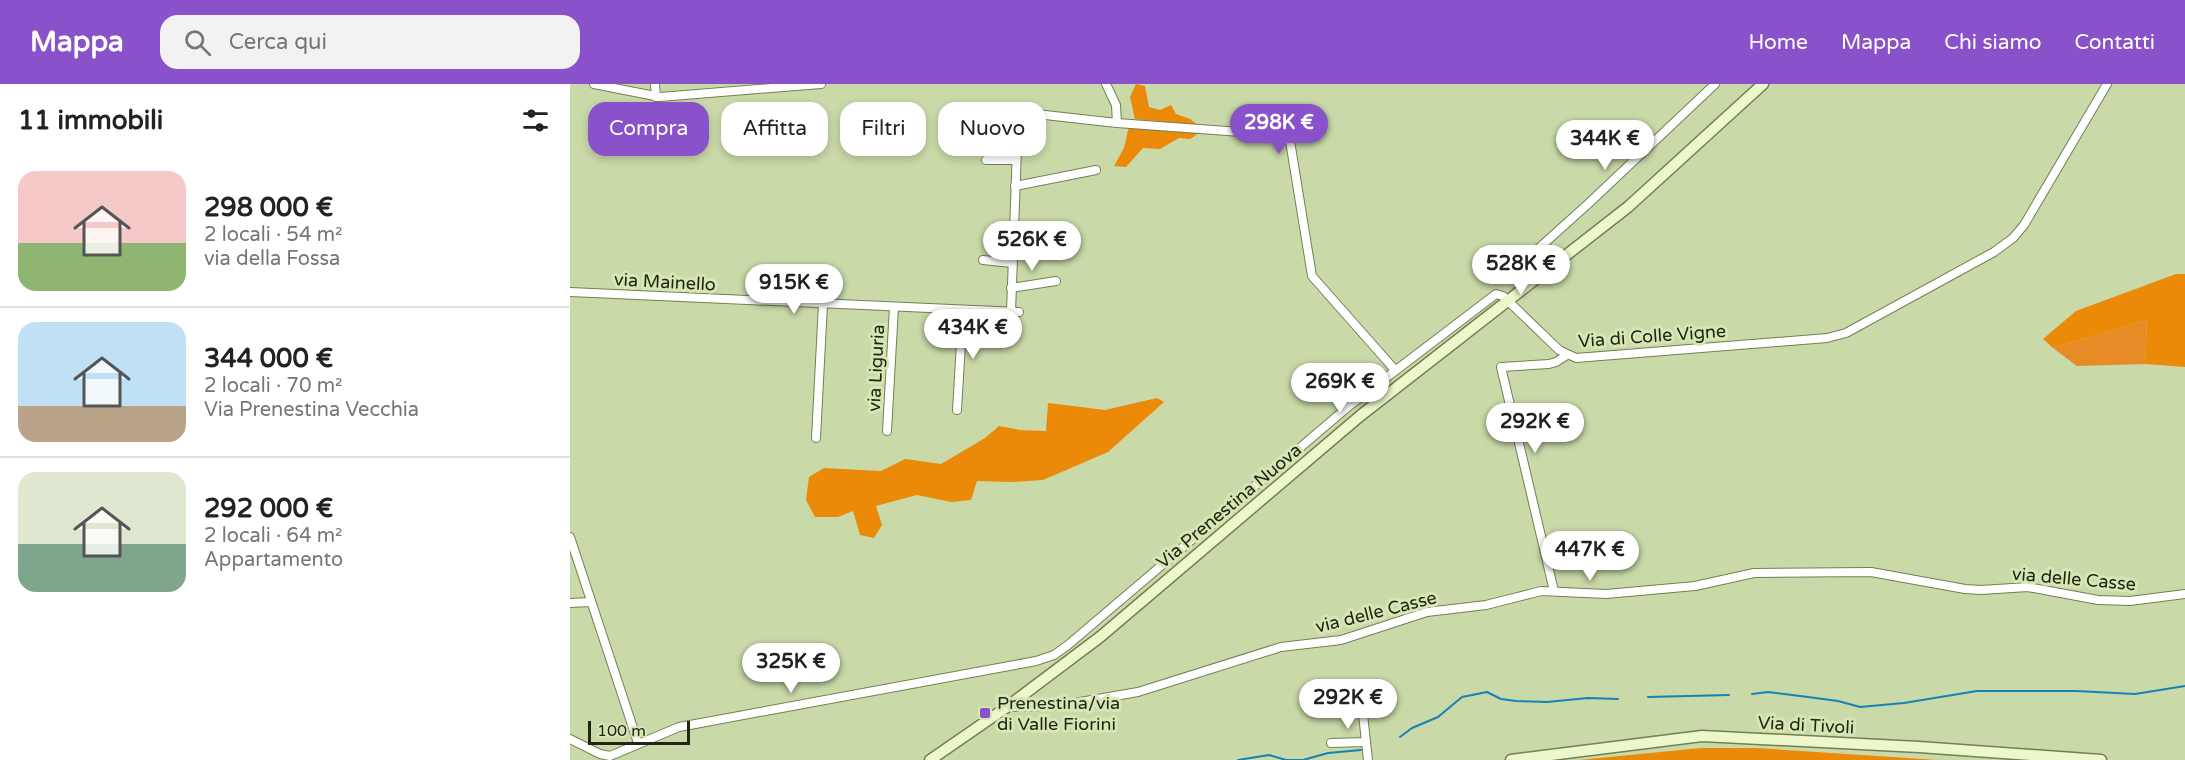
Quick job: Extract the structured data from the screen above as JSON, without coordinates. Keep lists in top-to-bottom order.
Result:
{
  "streets": {
    "main road": ["Via Prenestina Nuova", "Via di Tivoli"],
    "street": [
      "via Mainello",
      "Via di Colle Vigne",
      "via Liguria",
      "via delle Casse"
    ]
  },
  "crossings": [
    ["via Mainello", "via Liguria"],
    ["Via di Colle Vigne", "Via Prenestina Nuova"],
    ["Via Prenestina Nuova", "via delle Casse"]
  ],
  "places": {
    "transit": ["Prenestina/via di Valle Fiorini"]
  },
  "scale_bar": "100 m",
  "page": {
    "header": "Mappa",
    "search": "Cerca qui",
    "nav": [
      "Home",
      "Mappa",
      "Chi siamo",
      "Contatti"
    ],
    "heading": "11 immobili",
    "chip": [
      "Compra",
      "Affitta",
      "Filtri",
      "Nuovo"
    ],
    "price": [
      "298K €",
      "344K €",
      "526K €",
      "528K €",
      "915K €",
      "434K €",
      "269K €",
      "292K €",
      "447K €",
      "325K €",
      "292K €"
    ],
    "list": [
      {
        "name": "298 000 €",
        "note": "2 locali · 54 m² · via della Fossa"
      },
      {
        "name": "344 000 €",
        "note": "2 locali · 70 m² · Via Prenestina Vecchia"
      },
      {
        "name": "292 000 €",
        "note": "2 locali · 64 m² · Appartamento"
      }
    ],
    "scale": "100 m"
  }
}
